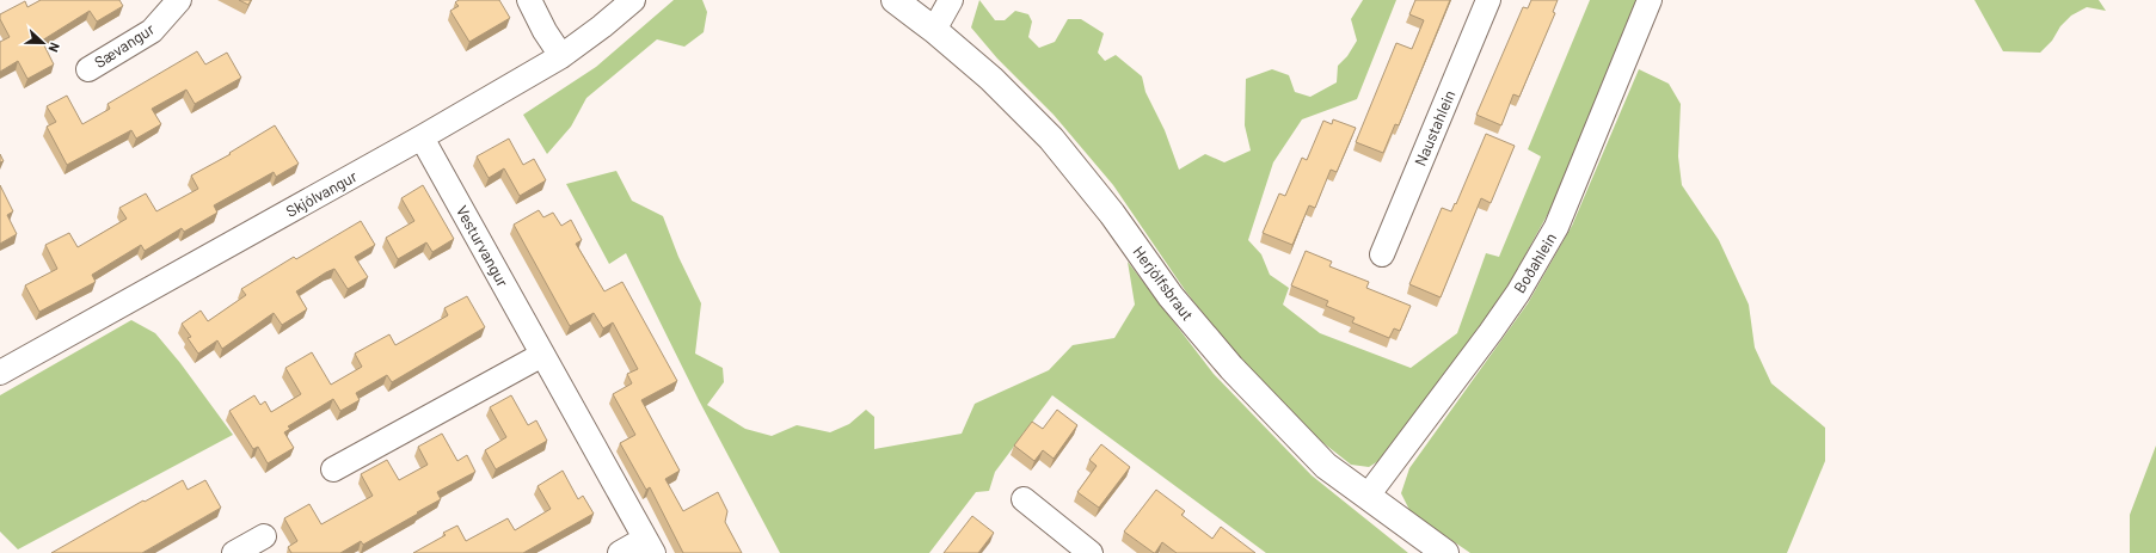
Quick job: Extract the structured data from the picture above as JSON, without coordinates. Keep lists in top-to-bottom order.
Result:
{
  "streets": {
    "street": [
      "Sævangur",
      "Naustahlein",
      "Skjólvangur",
      "Vesturvangur",
      "Boðahlein",
      "Herjólfsbraut"
    ]
  },
  "crossings": [
    ["Skjólvangur", "Vesturvangur"],
    ["Boðahlein", "Herjólfsbraut"]
  ],
  "north": "right"
}
